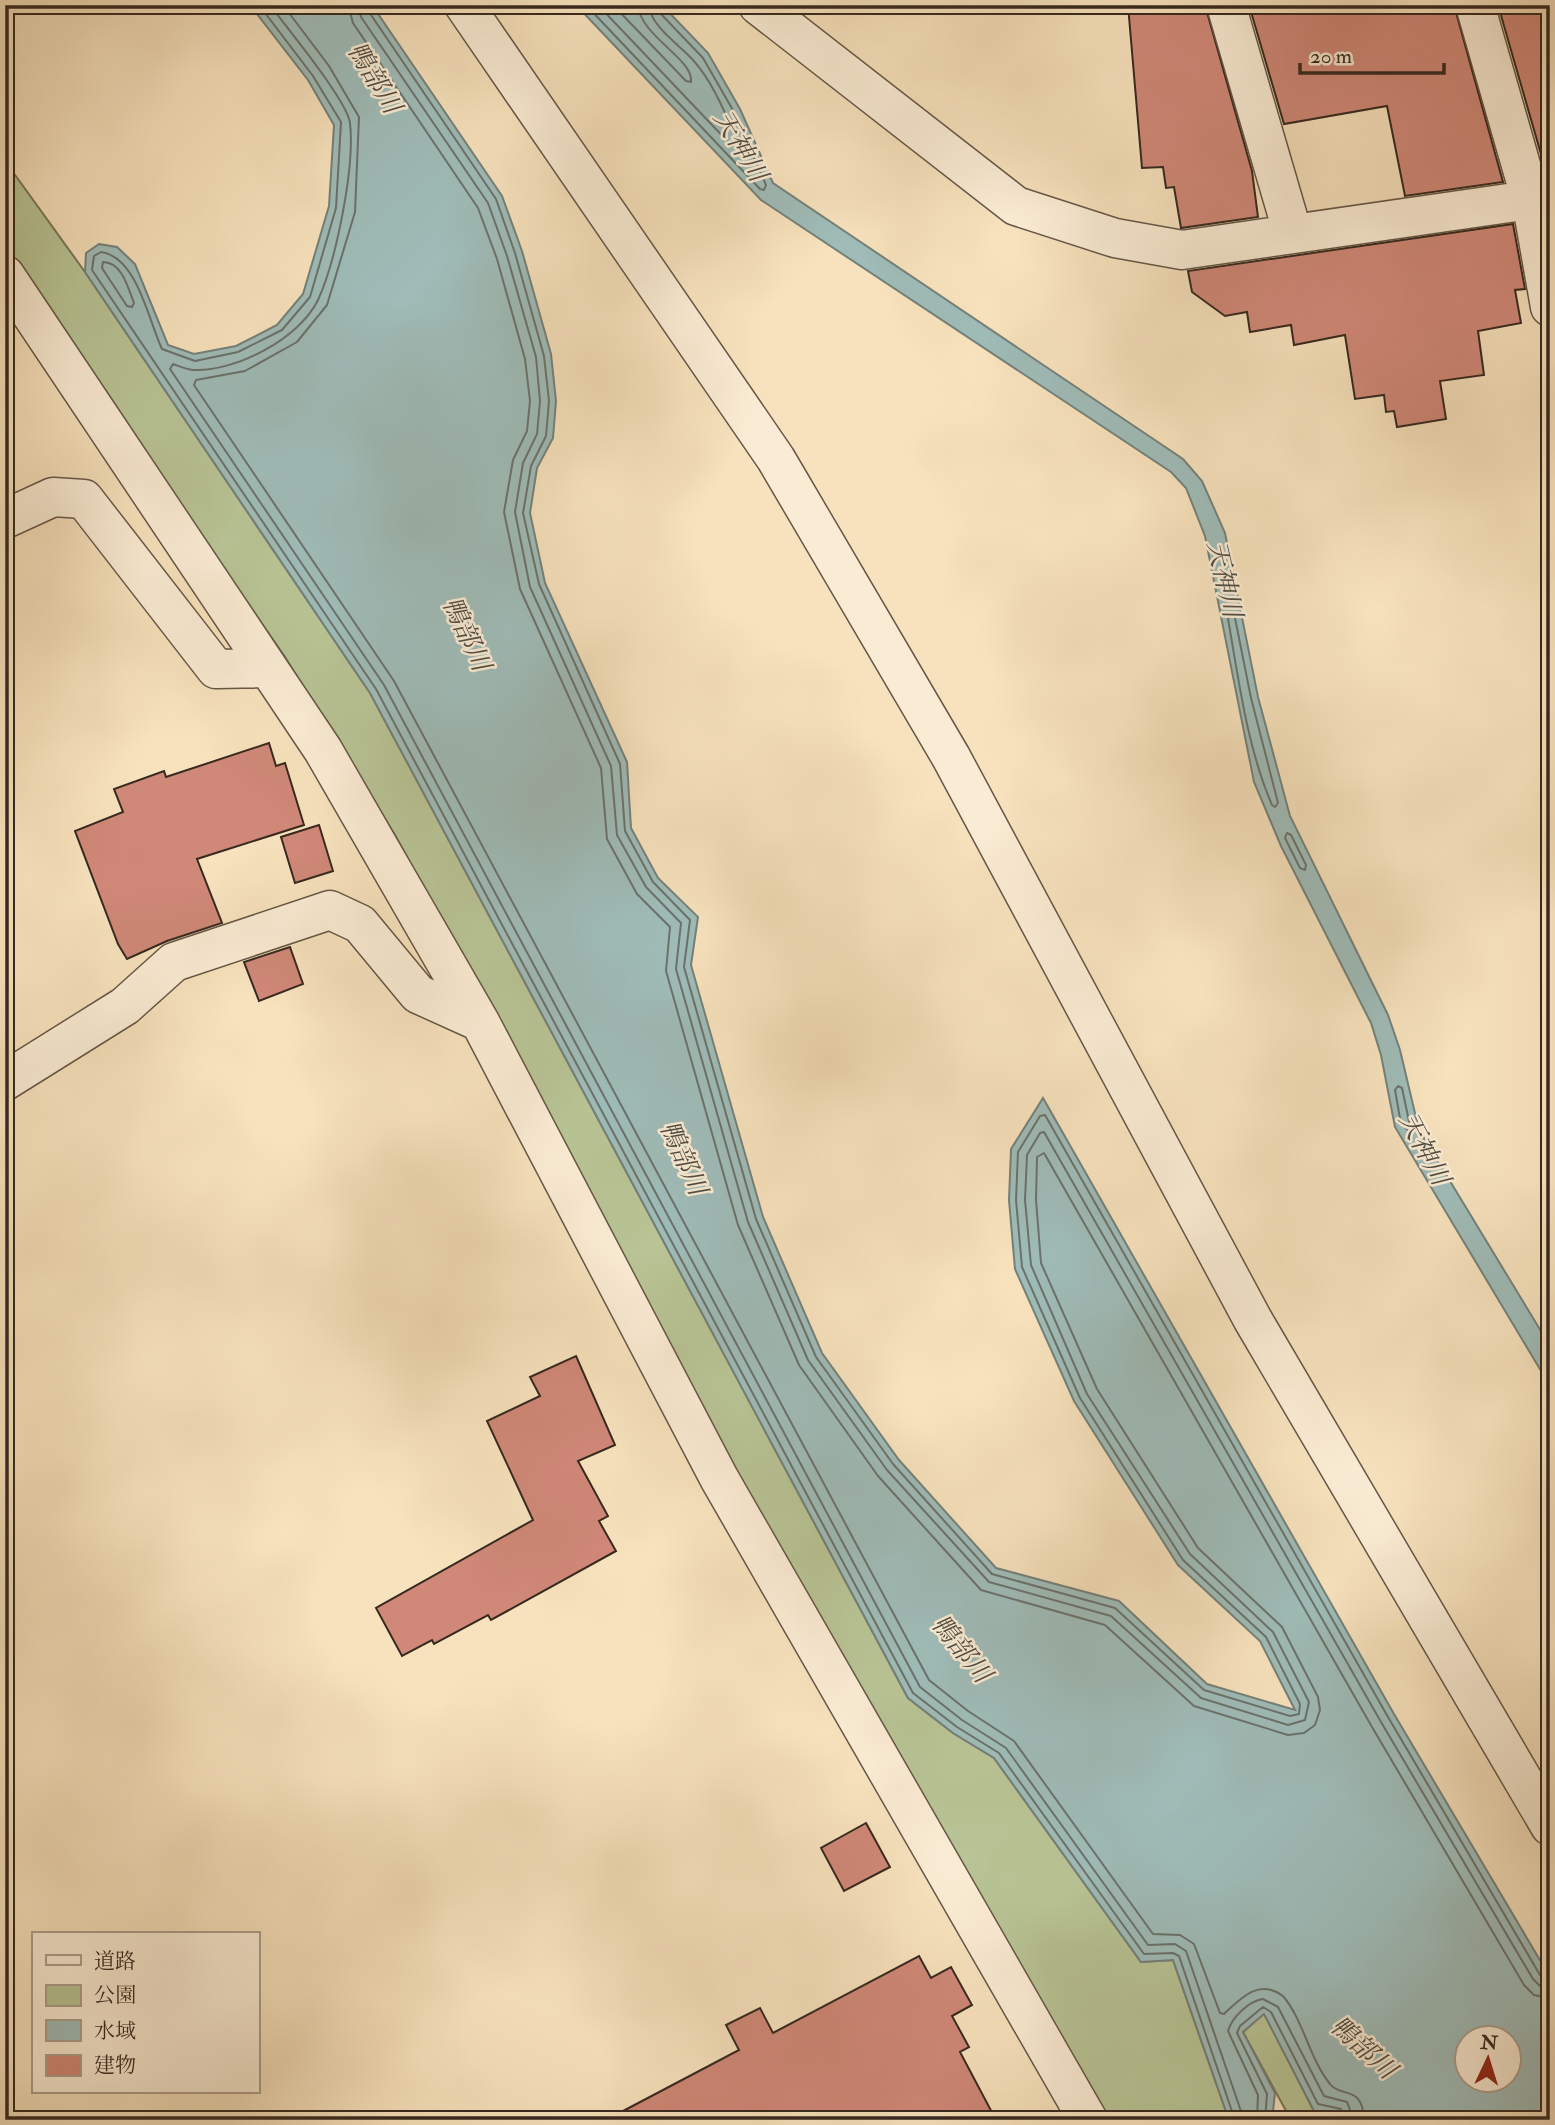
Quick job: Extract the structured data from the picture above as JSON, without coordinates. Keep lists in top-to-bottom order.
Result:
{
  "water": ["鴨部川", "天神川"],
  "legend": [
    "道路",
    "公園",
    "水域",
    "建物"
  ],
  "scale_bar": "20 m",
  "north": "top"
}
